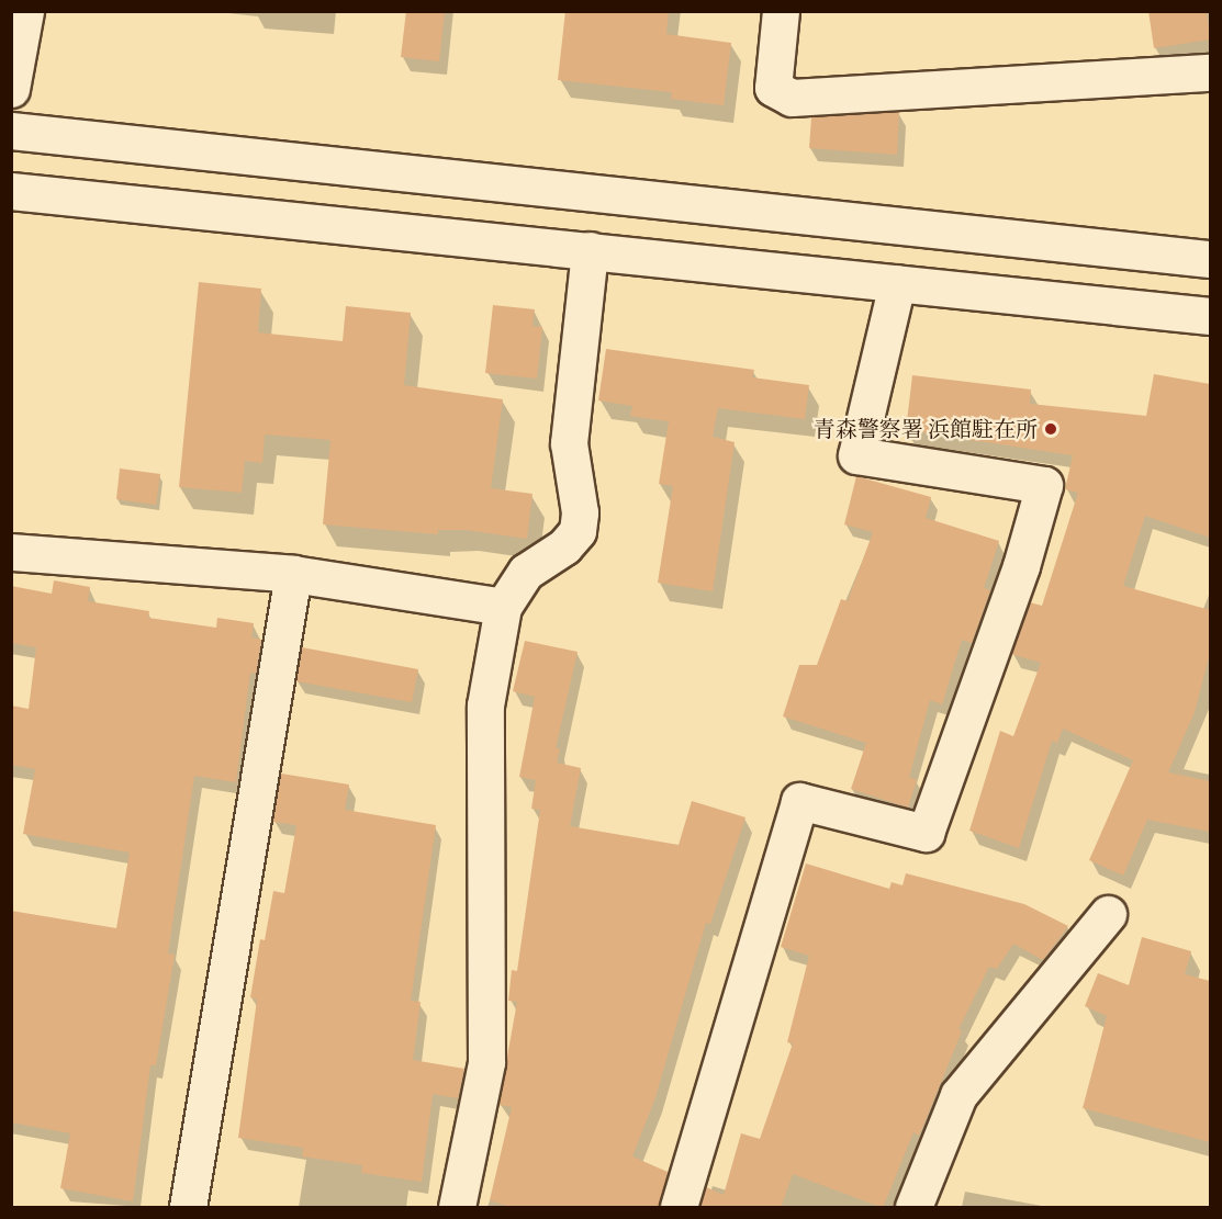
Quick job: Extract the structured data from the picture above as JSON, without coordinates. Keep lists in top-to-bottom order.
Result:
{
  "places": ["青森警察署 浜館駐在所"]
}
